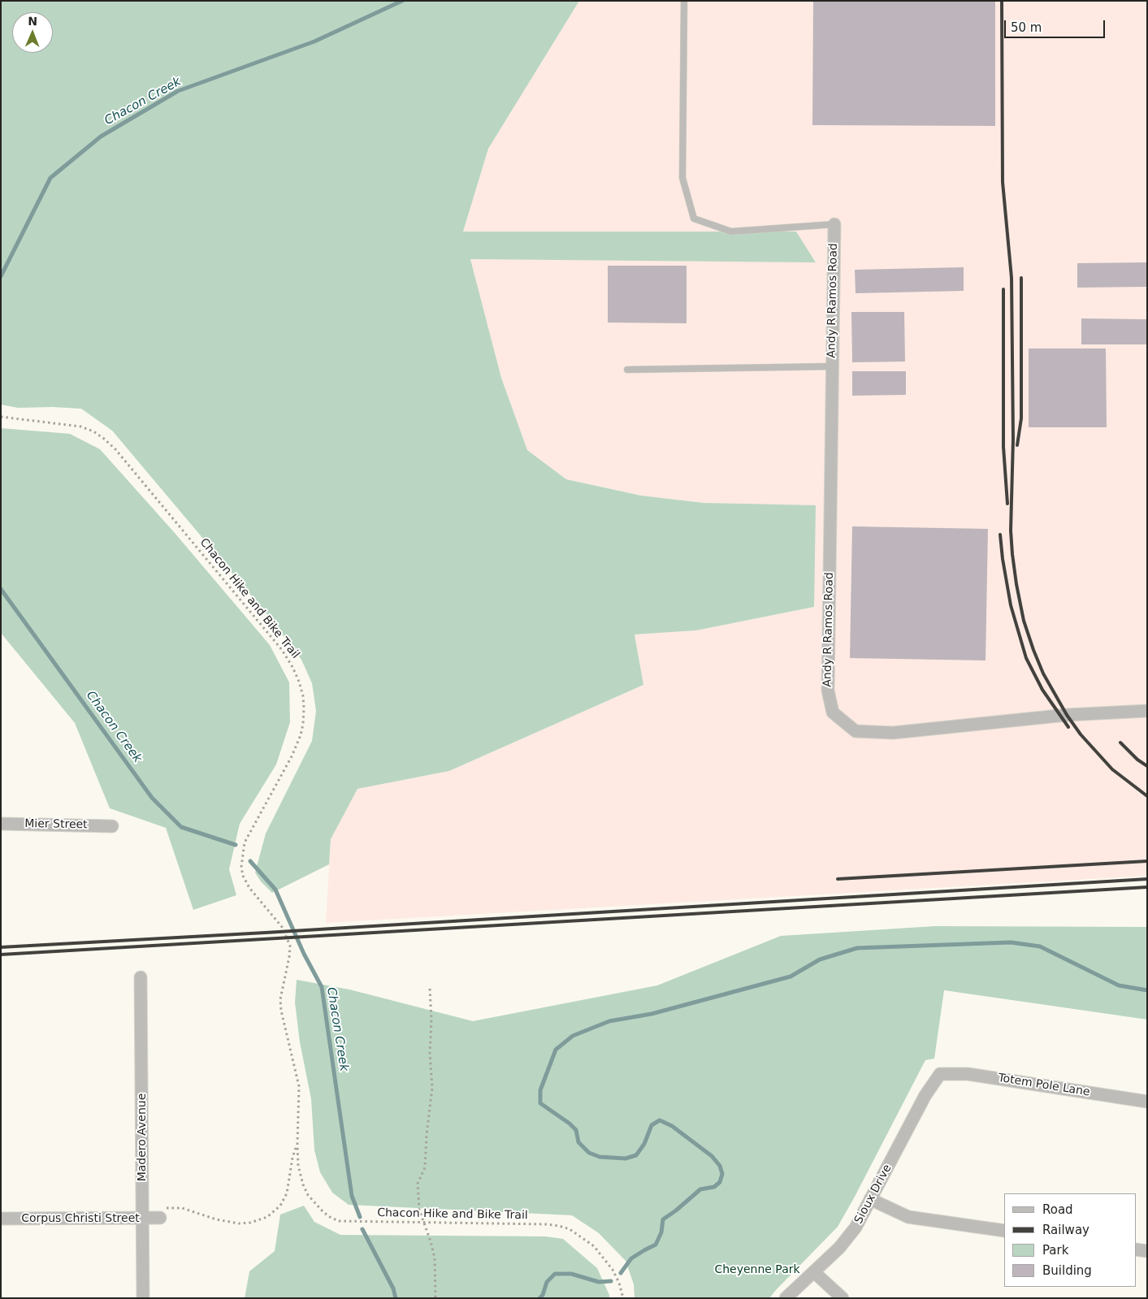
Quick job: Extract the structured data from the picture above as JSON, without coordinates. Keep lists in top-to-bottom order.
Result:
{
  "streets": {
    "street": [
      "Andy R Ramos Road",
      "Mier Street",
      "Totem Pole Lane",
      "Madero Avenue",
      "Sioux Drive",
      "Corpus Christi Street"
    ],
    "path": ["Chacon Hike and Bike Trail"]
  },
  "crossings": [
    ["Chacon Hike and Bike Trail", "Corpus Christi Street"],
    ["Totem Pole Lane", "Sioux Drive"],
    ["Madero Avenue", "Corpus Christi Street"]
  ],
  "water": ["Chacon Creek"],
  "parks": ["Cheyenne Park"],
  "legend": [
    "Road",
    "Railway",
    "Park",
    "Building"
  ],
  "scale_bar": "50 m",
  "north": "top"
}
